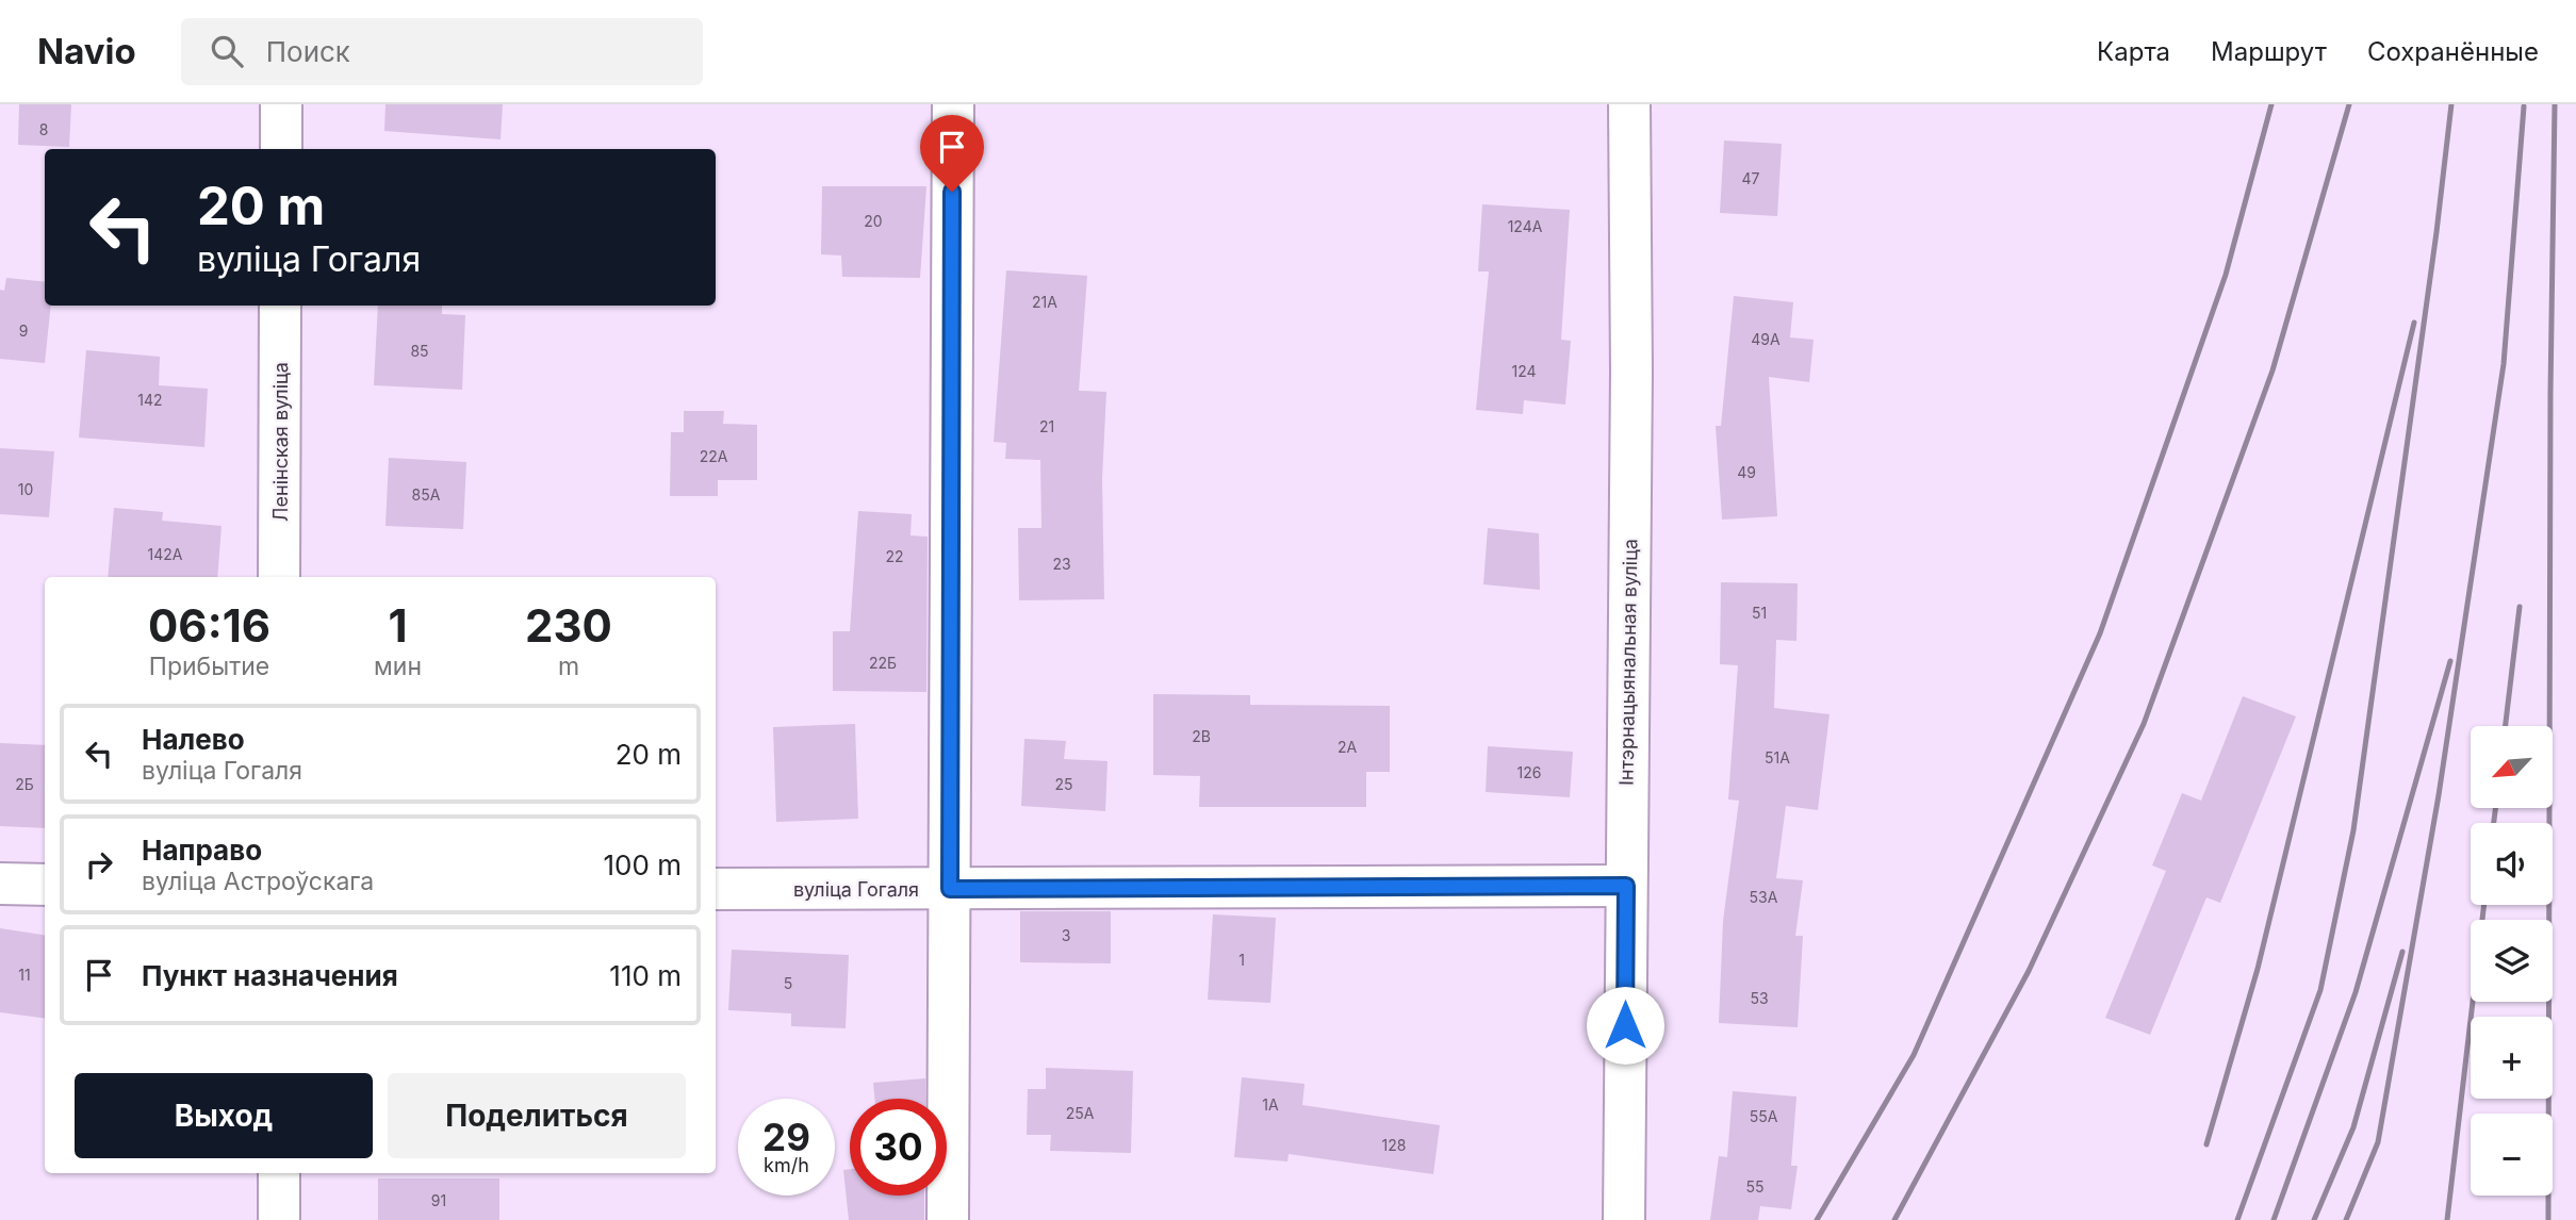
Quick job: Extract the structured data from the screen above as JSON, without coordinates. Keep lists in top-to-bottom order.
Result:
{
  "streets": {
    "street": ["Ленінская вуліца", "Інтэрнацыянальная вуліца", "вуліца Гогаля"]
  },
  "crossings": [
    ["Інтэрнацыянальная вуліца", "вуліца Гогаля"]
  ],
  "house_numbers": [
    "8",
    "47",
    "20",
    "124А",
    "21А",
    "9",
    "49А",
    "85",
    "124",
    "142",
    "21",
    "22А",
    "49",
    "10",
    "85А",
    "142А",
    "22",
    "23",
    "51",
    "22Б",
    "2В",
    "2А",
    "51А",
    "126",
    "2Б",
    "25",
    "53А",
    "3",
    "1",
    "11",
    "5",
    "53",
    "1А",
    "25А",
    "55А",
    "128",
    "55",
    "91"
  ],
  "north": "bottom left",
  "page": {
    "header": "Navio",
    "search": "Поиск",
    "nav": ["Карта", "Маршрут", "Сохранённые"],
    "turn": ["20 m", "вуліца Гогаля"],
    "eta": [
      "06:16",
      "Прибытие",
      "1",
      "мин",
      "230",
      "m"
    ],
    "list": [
      {
        "name": "Налево",
        "note": "вуліца Гогаля",
        "value": "20 m"
      },
      {
        "name": "Направо",
        "note": "вуліца Астроўскага",
        "value": "100 m"
      },
      {
        "name": "Пункт назначения",
        "value": "110 m"
      }
    ],
    "map_buttons": ["+", "−"],
    "buttons": ["Выход", "Поделиться"],
    "speed": "29 km/h",
    "limit": "30"
  }
}
